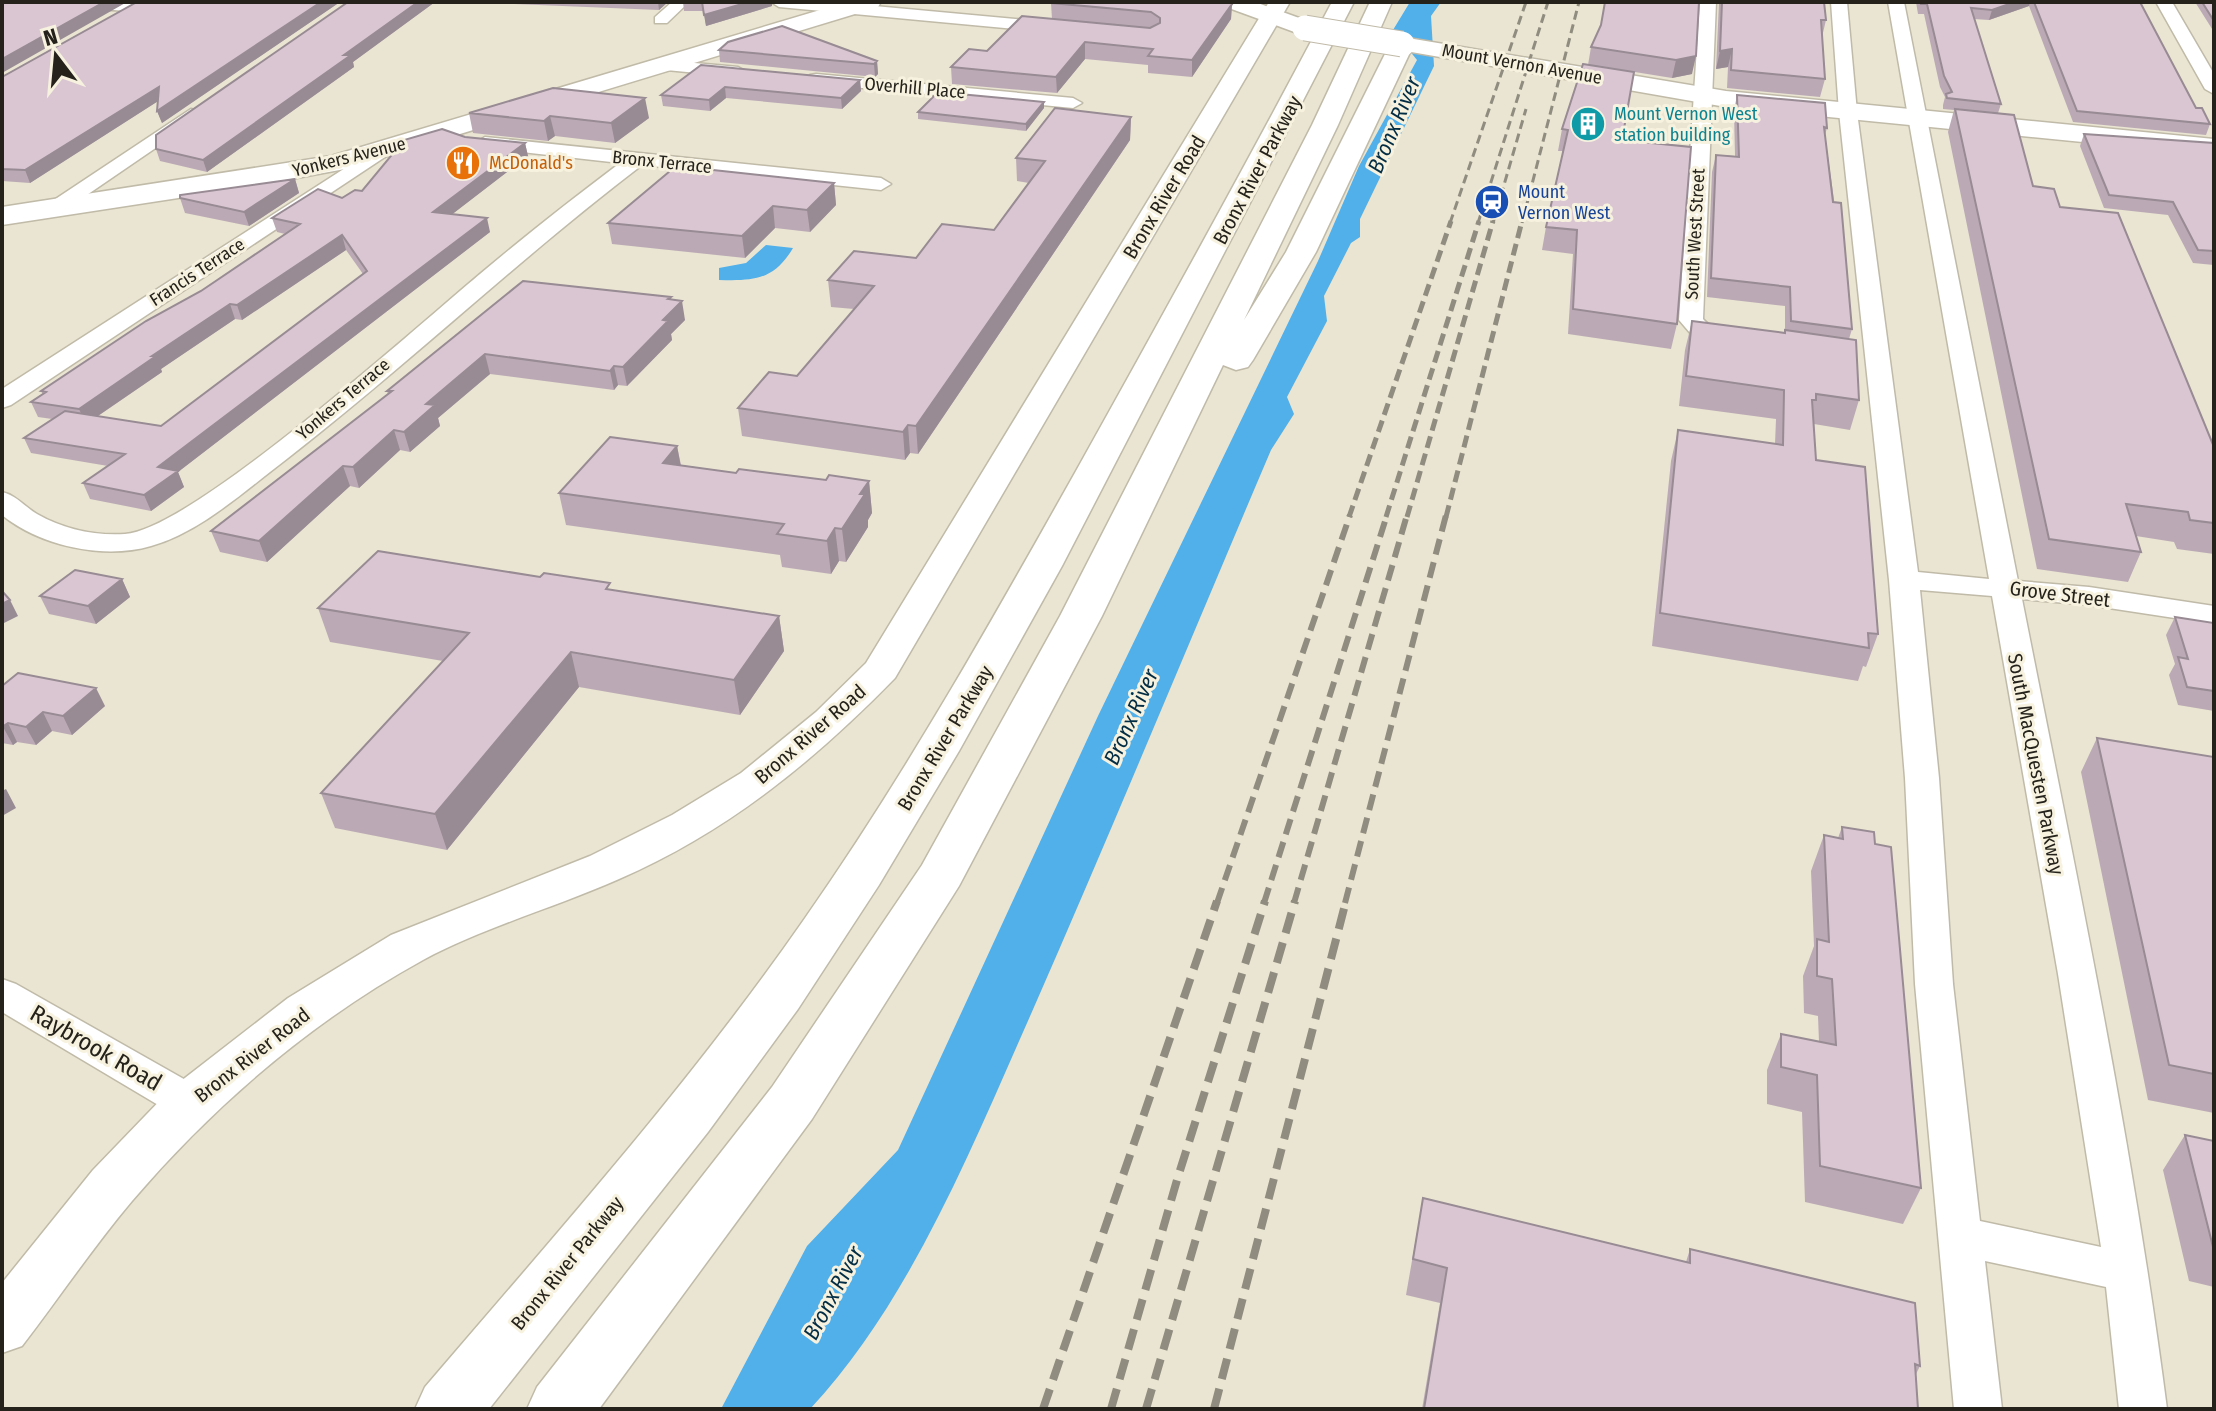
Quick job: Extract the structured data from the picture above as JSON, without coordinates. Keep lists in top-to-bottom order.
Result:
{
  "streets": {
    "main road": ["Mount Vernon Avenue", "Yonkers Avenue", "Bronx River Parkway"],
    "street": [
      "Overhill Place",
      "Bronx Terrace",
      "Bronx River Road",
      "South West Street",
      "Francis Terrace",
      "Yonkers Terrace",
      "Grove Street",
      "South MacQuesten Parkway",
      "Raybrook Road"
    ]
  },
  "crossings": [
    ["Mount Vernon Avenue", "South West Street"],
    ["Mount Vernon Avenue", "South MacQuesten Parkway"],
    ["Yonkers Avenue", "Bronx Terrace"],
    ["Yonkers Avenue", "Francis Terrace"],
    ["Bronx Terrace", "Yonkers Terrace"],
    ["Bronx River Road", "Raybrook Road"],
    ["Grove Street", "South MacQuesten Parkway"]
  ],
  "water": ["Bronx River"],
  "places": {
    "building": ["Mount Vernon West station building"],
    "restaurant": ["McDonald's"],
    "station": ["Mount Vernon West"]
  },
  "north": "top"
}
